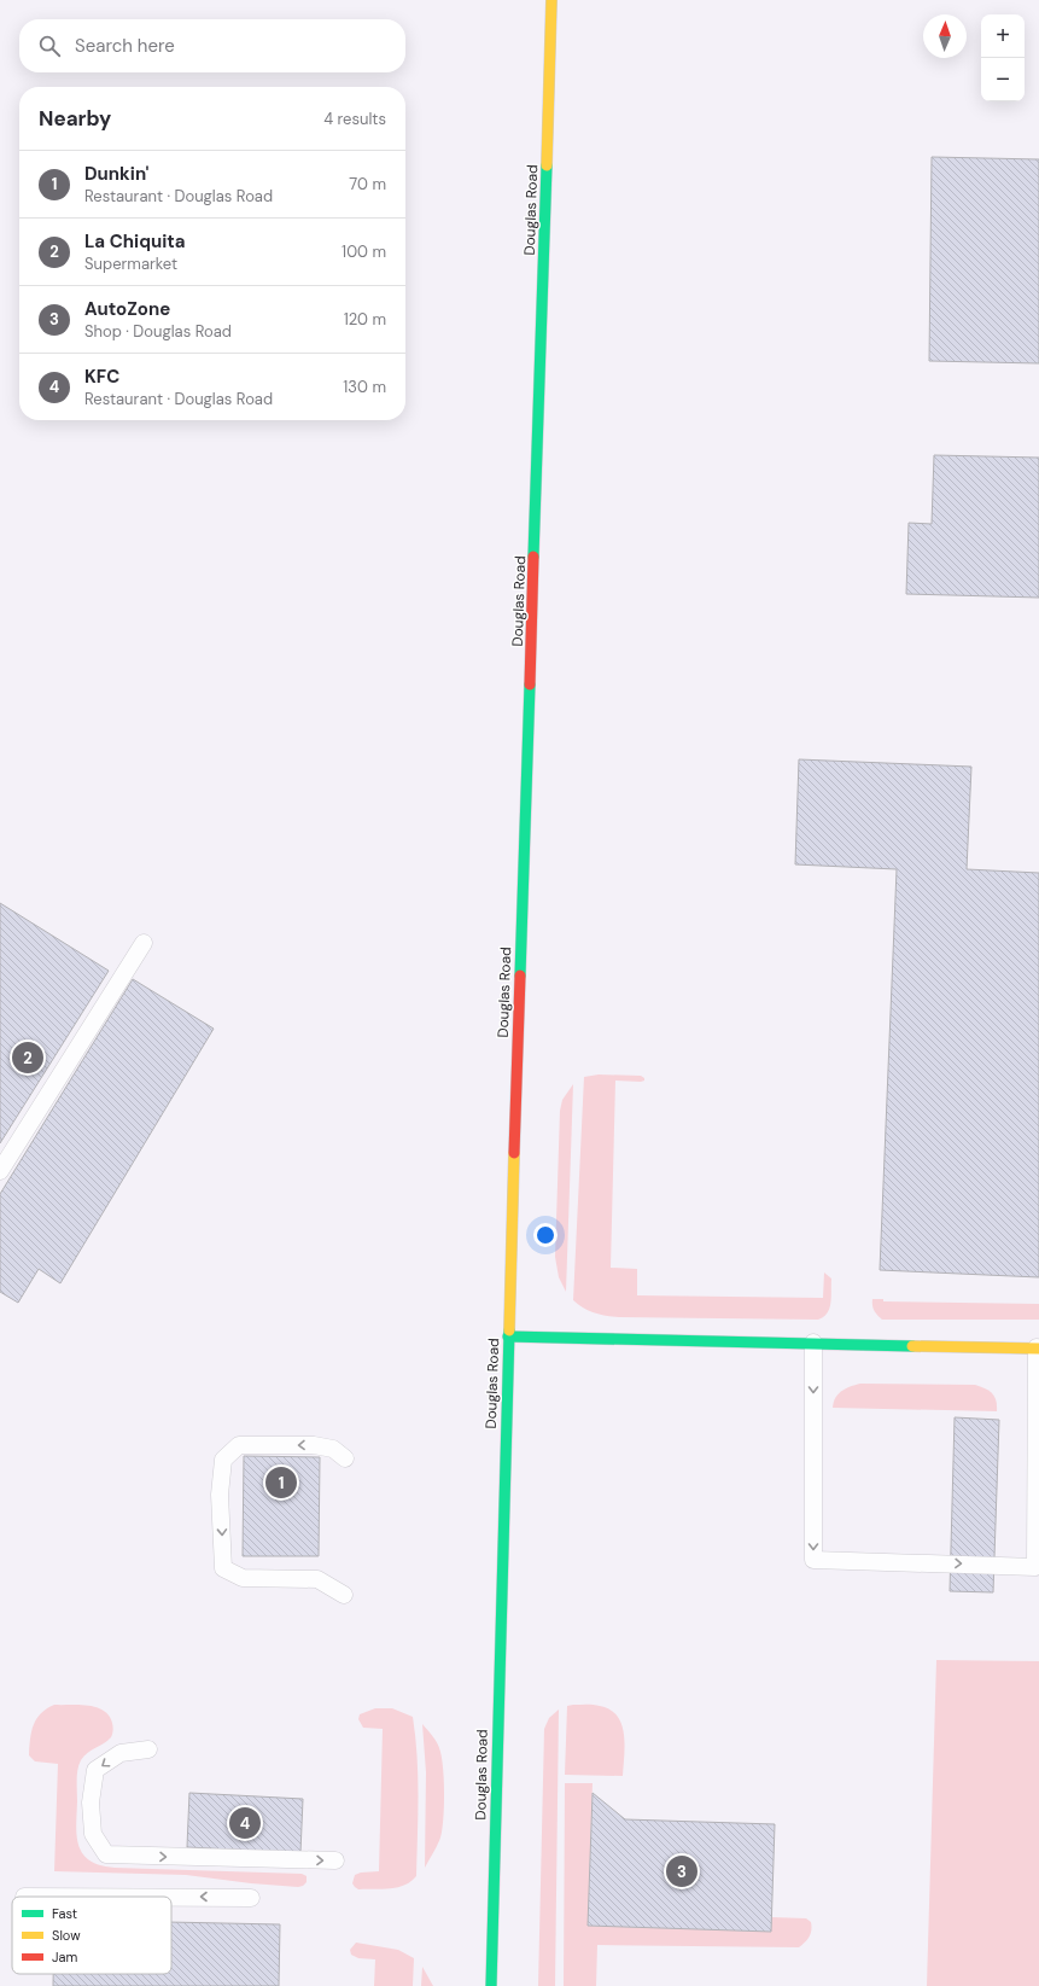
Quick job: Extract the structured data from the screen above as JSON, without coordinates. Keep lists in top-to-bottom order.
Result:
{
  "streets": {
    "street": ["Douglas Road"]
  },
  "legend": ["Fast", "Slow", "Jam"],
  "north": "top",
  "page": {
    "map_buttons": ["+", "−"],
    "search": "Search here",
    "heading": ["Nearby", "4 results"],
    "list": [
      {
        "mark": "1",
        "name": "Dunkin'",
        "note": "Restaurant · Douglas Road",
        "value": "70 m"
      },
      {
        "mark": "2",
        "name": "La Chiquita",
        "note": "Supermarket",
        "value": "100 m"
      },
      {
        "mark": "3",
        "name": "AutoZone",
        "note": "Shop · Douglas Road",
        "value": "120 m"
      },
      {
        "mark": "4",
        "name": "KFC",
        "note": "Restaurant · Douglas Road",
        "value": "130 m"
      }
    ],
    "pins": [
      "2",
      "1",
      "4",
      "3"
    ]
  }
}
